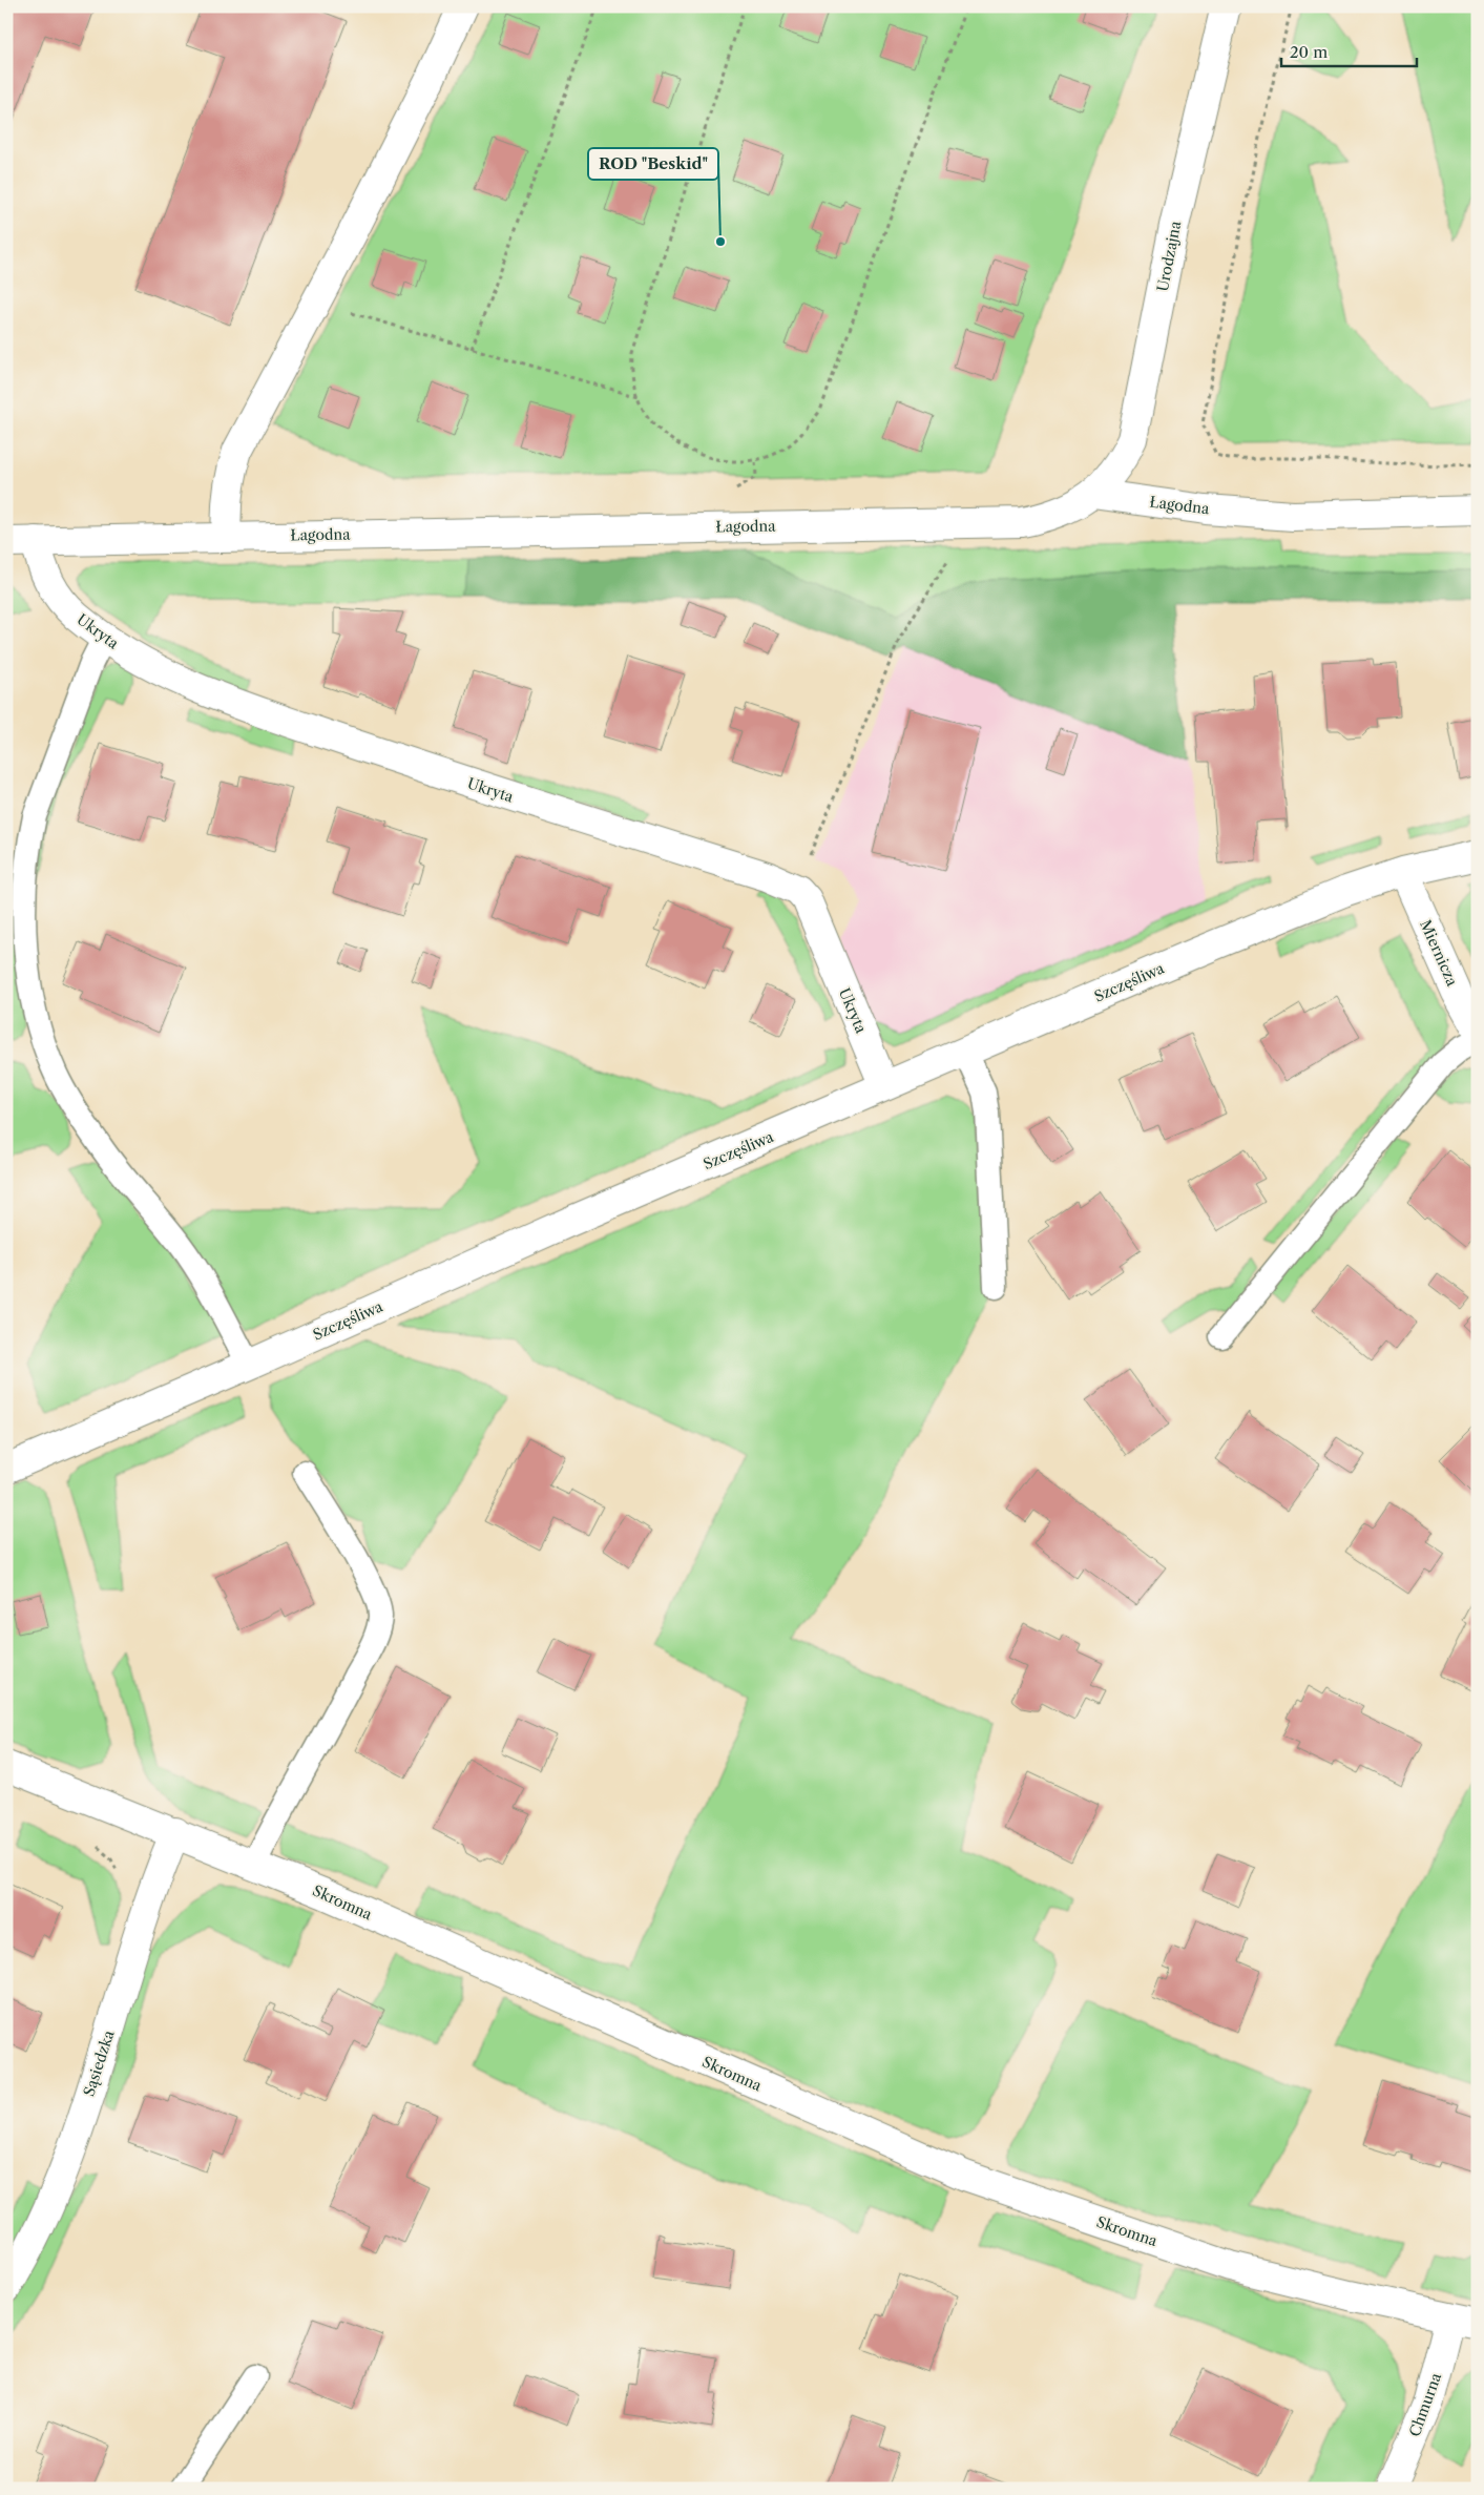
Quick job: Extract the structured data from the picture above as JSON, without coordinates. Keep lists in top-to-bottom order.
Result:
{
  "streets": {
    "street": [
      "Urodzajna",
      "Łagodna",
      "Ukryta",
      "Miernicza",
      "Szczęśliwa",
      "Skromna",
      "Sąsiedzka",
      "Chmurna"
    ]
  },
  "crossings": [
    ["Urodzajna", "Łagodna"],
    ["Łagodna", "Ukryta"],
    ["Ukryta", "Szczęśliwa"],
    ["Miernicza", "Szczęśliwa"],
    ["Skromna", "Sąsiedzka"],
    ["Skromna", "Chmurna"]
  ],
  "places": ["ROD \"Beskid\""],
  "scale_bar": "20 m"
}
